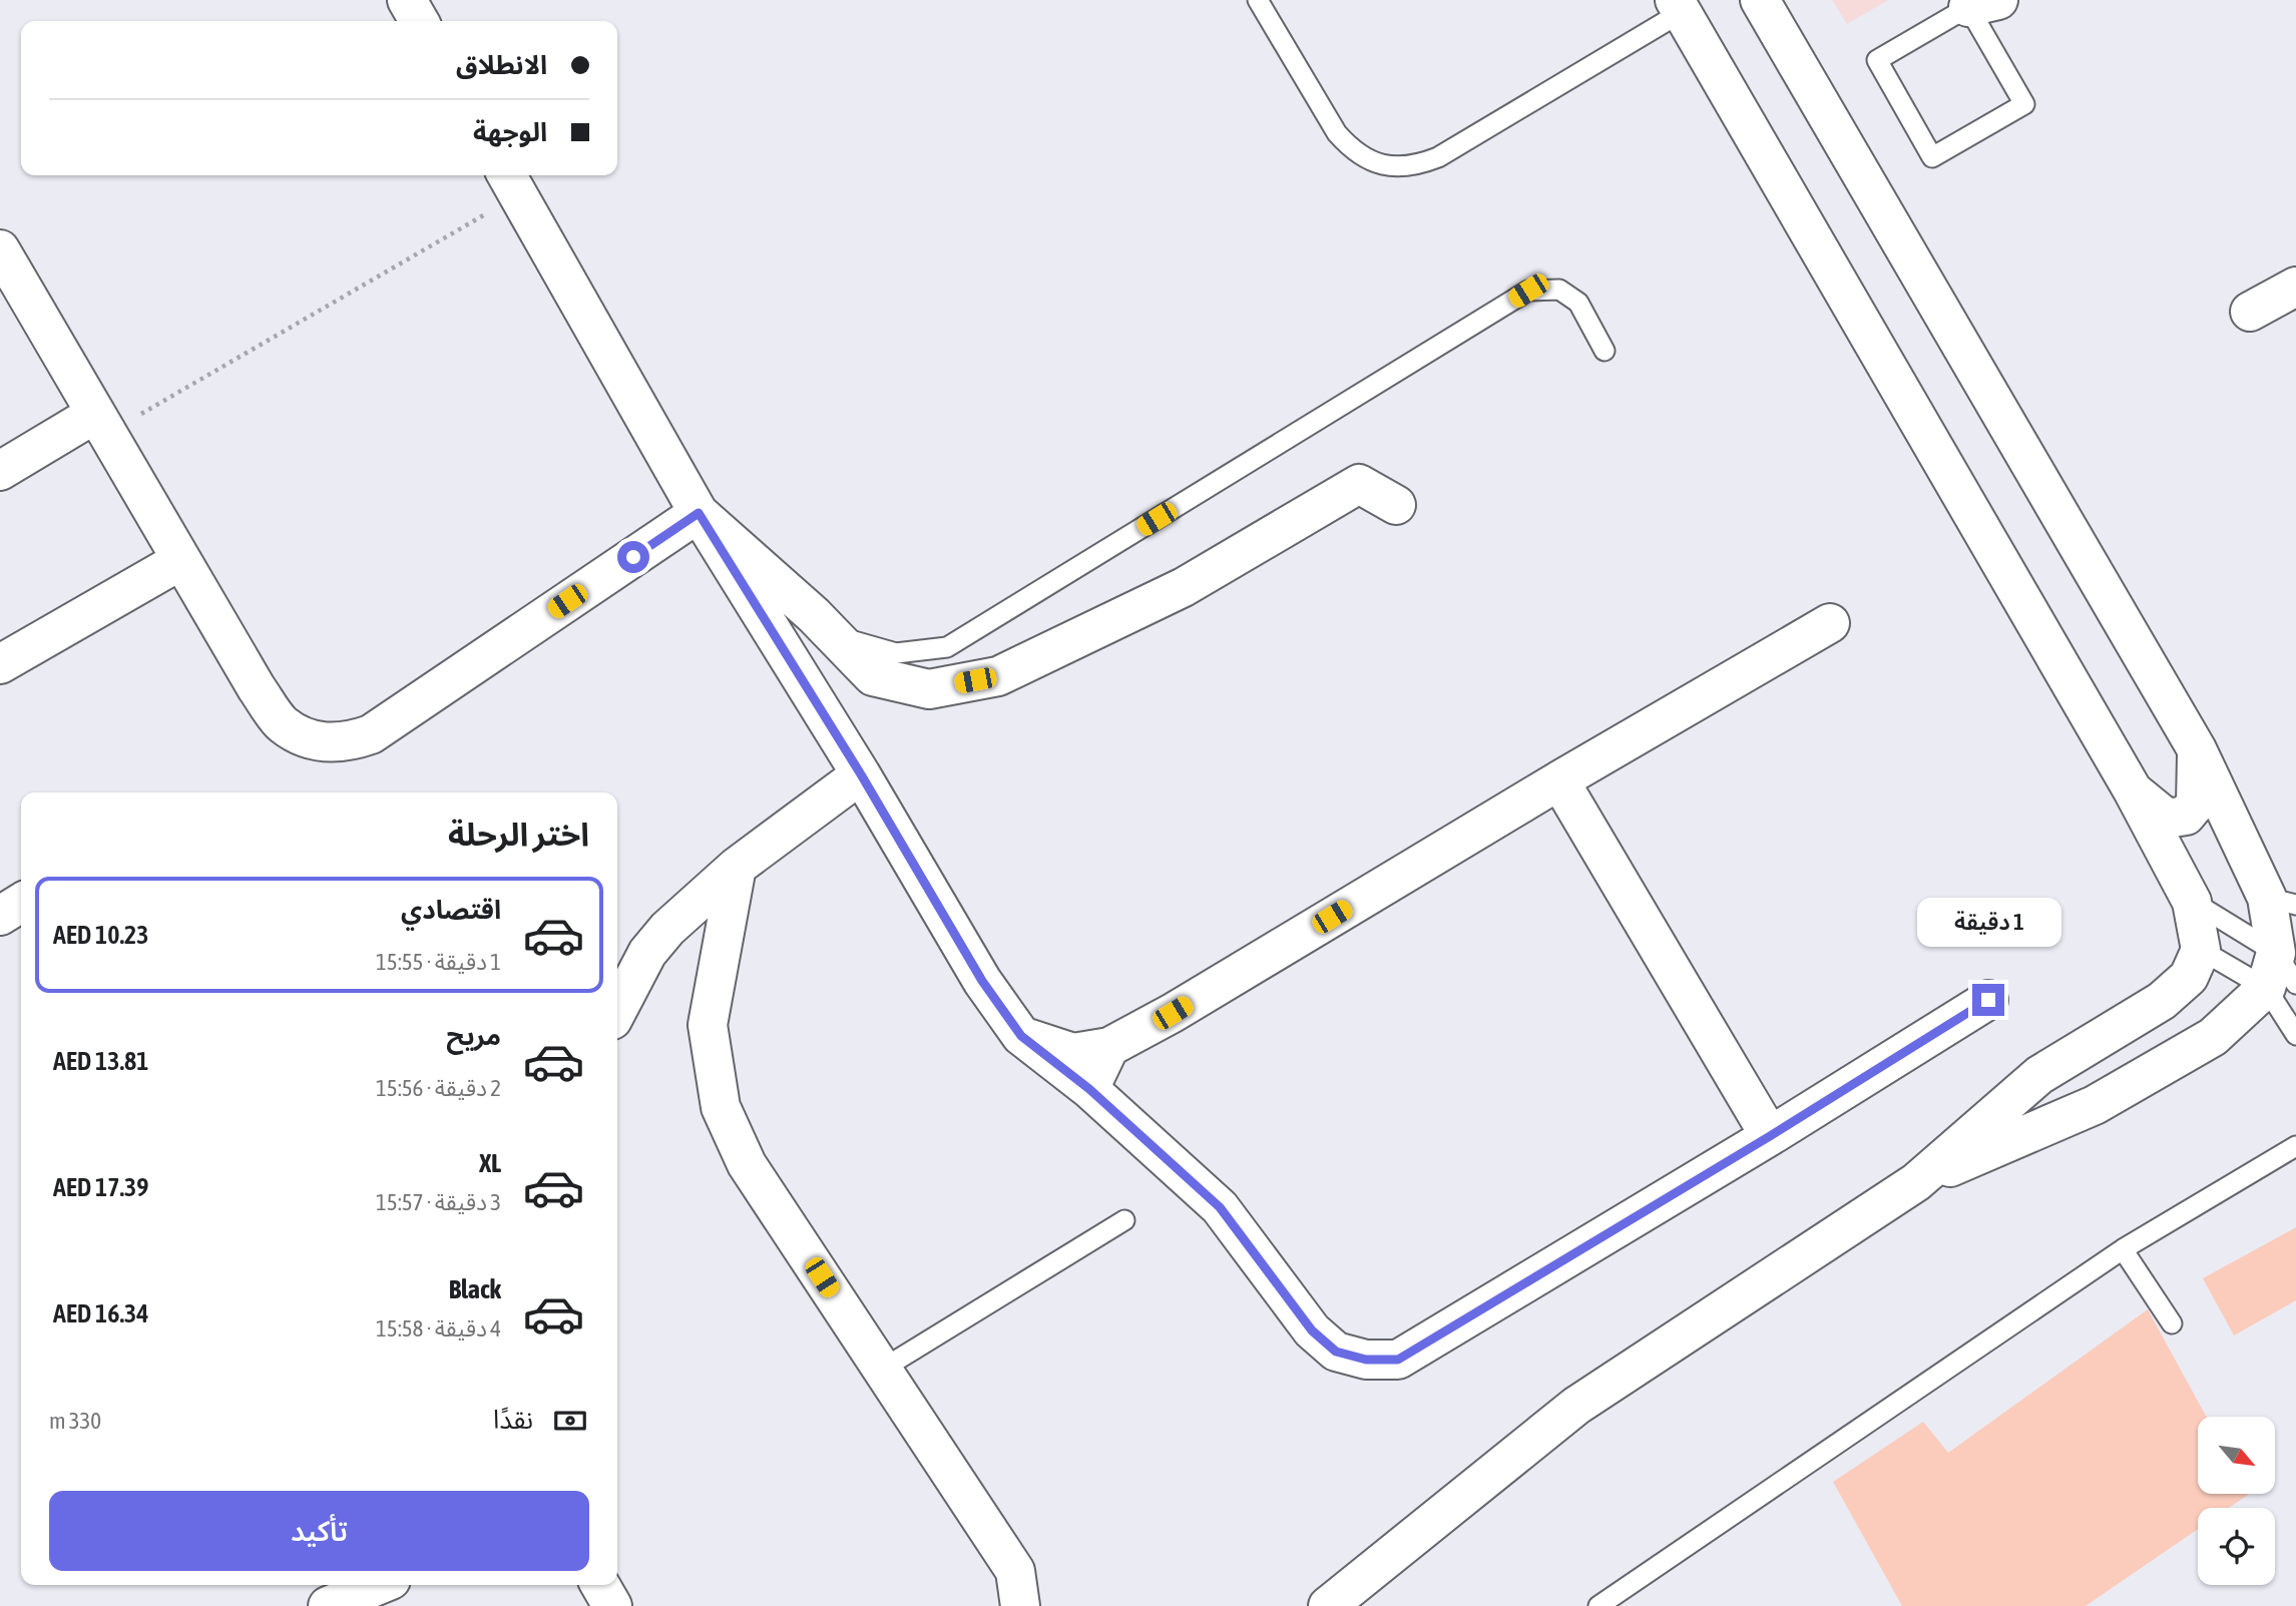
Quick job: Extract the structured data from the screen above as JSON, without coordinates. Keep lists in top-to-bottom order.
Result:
{
  "north": "bottom right",
  "page": {
    "banner": ["الانطلاق", "الوجهة"],
    "heading": "اختر الرحلة",
    "list": [
      {
        "name": "اقتصادي",
        "note": "1 دقيقة · 15:55",
        "value": "AED 10.23"
      },
      {
        "name": "مريح",
        "note": "2 دقيقة · 15:56",
        "value": "AED 13.81"
      },
      {
        "name": "XL",
        "note": "3 دقيقة · 15:57",
        "value": "AED 17.39"
      },
      {
        "name": "Black",
        "note": "4 دقيقة · 15:58",
        "value": "AED 16.34"
      }
    ],
    "bubble": "1 دقيقة",
    "pay": ["نقدًا", "330 m"],
    "buttons": "تأكيد"
  }
}
